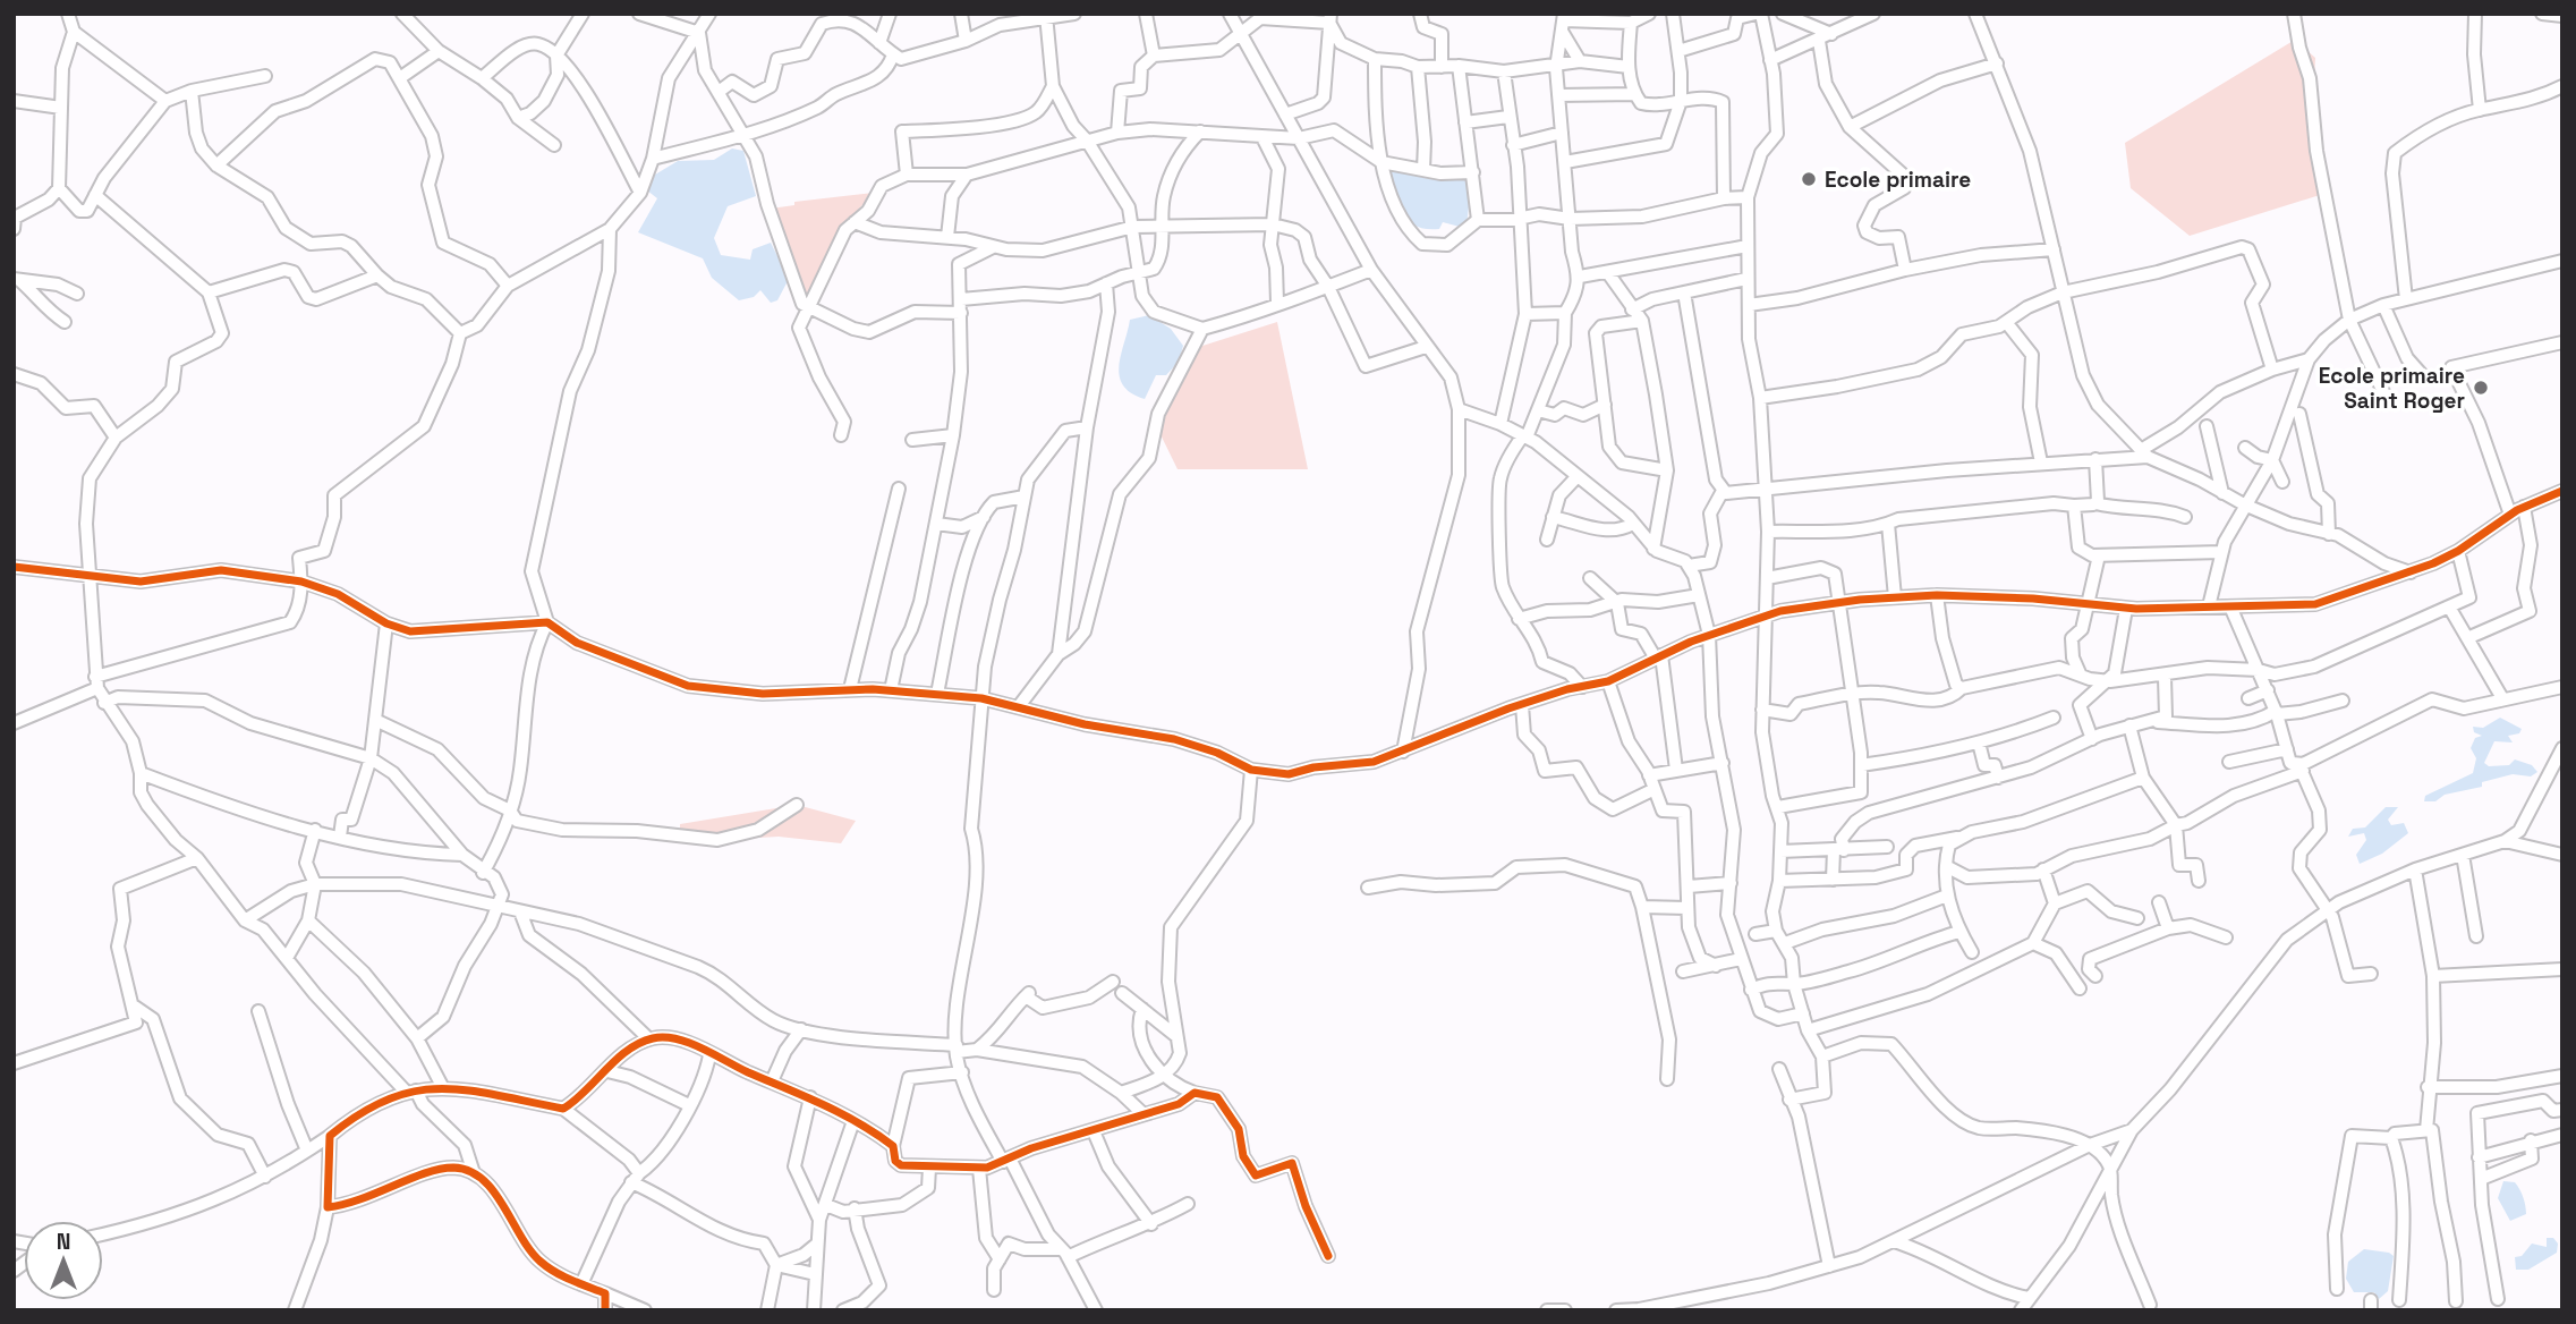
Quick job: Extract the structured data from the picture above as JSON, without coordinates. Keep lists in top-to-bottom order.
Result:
{
  "places": ["Ecole primaire", "Ecole primaire Saint Roger"],
  "north": "top"
}
